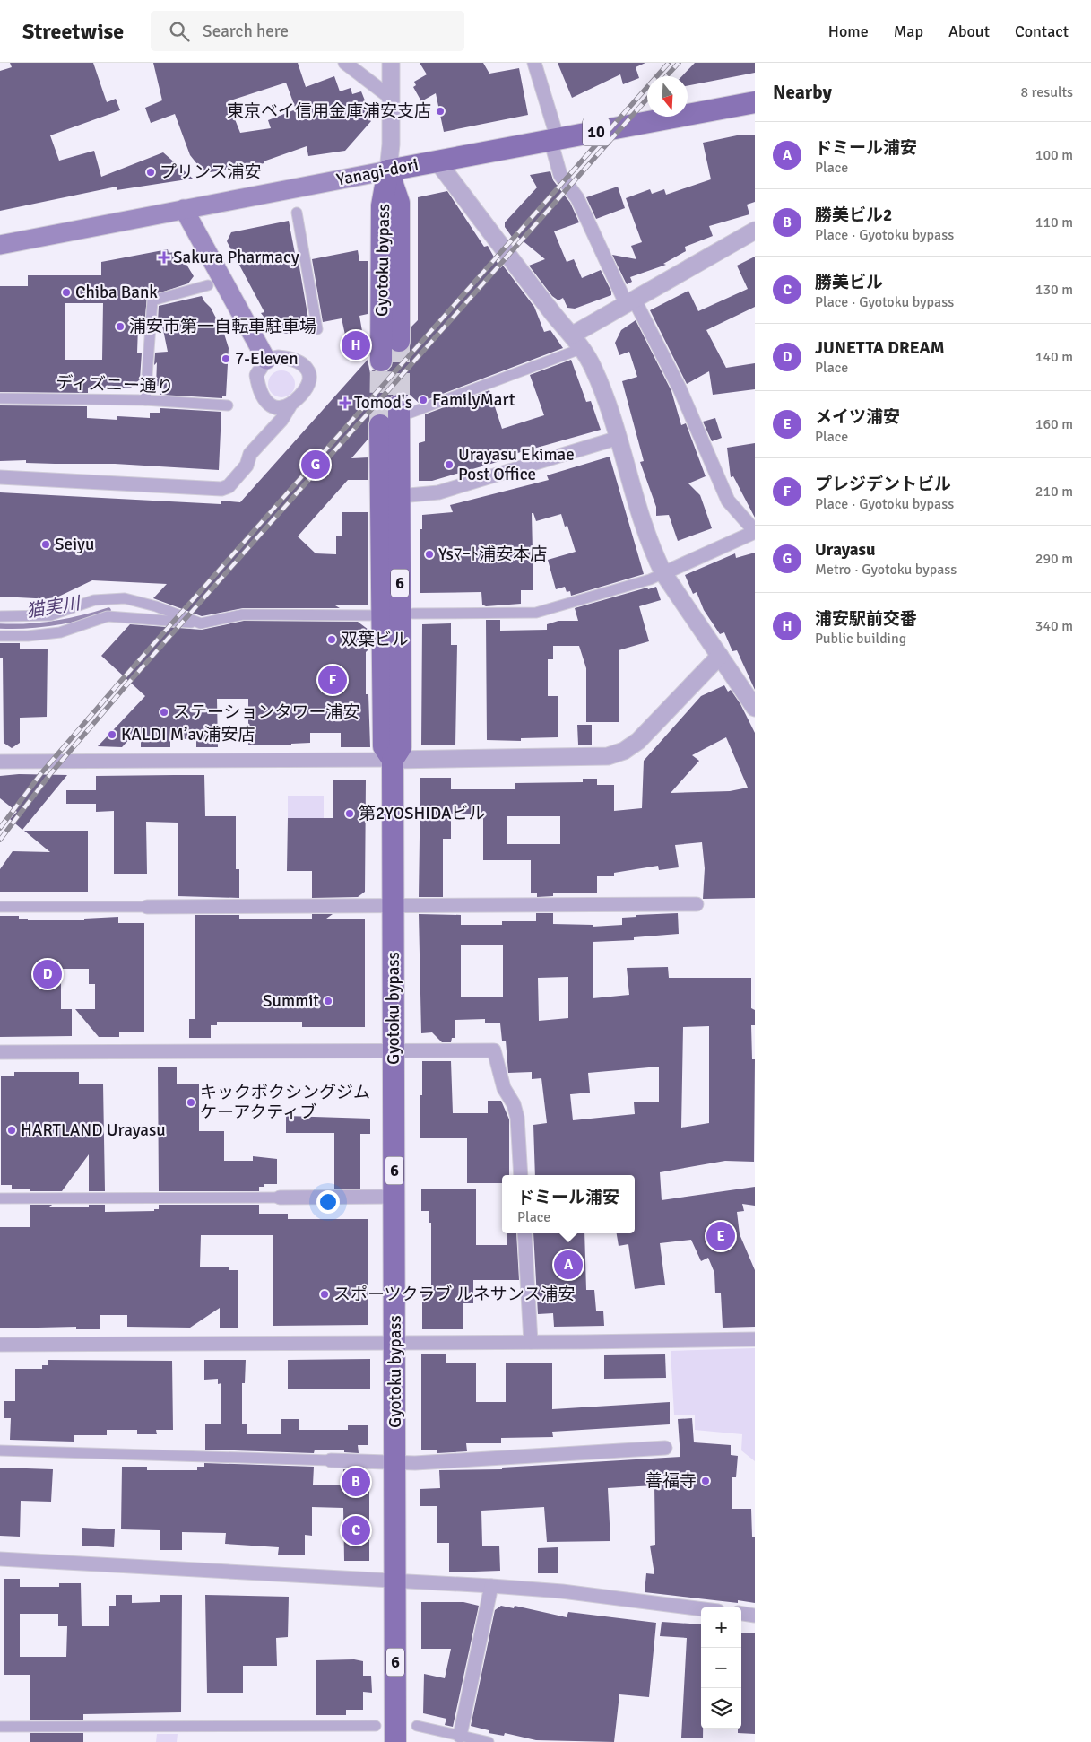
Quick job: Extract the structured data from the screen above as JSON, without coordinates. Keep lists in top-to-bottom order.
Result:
{
  "streets": {
    "main road": [
      "10",
      "Yanagi-dori",
      "Gyotoku bypass",
      "6"
    ],
    "street": ["ディズニー通り"]
  },
  "crossings": [
    ["Yanagi-dori", "Gyotoku bypass"]
  ],
  "water": ["猫実川"],
  "places": {
    "other": [
      "東京ベイ信用金庫浦安支店",
      "プリンス浦安",
      "Chiba Bank",
      "浦安市第一自転車駐車場",
      "7-Eleven",
      "FamilyMart",
      "Urayasu Ekimae Post Office",
      "Seiyu",
      "Ysﾏｰﾄ浦安本店",
      "双葉ビル",
      "ステーションタワー浦安",
      "KALDI M’av浦安店",
      "第2YOSHIDAビル",
      "Summit",
      "キックボクシングジム ケーアクティブ",
      "HARTLAND Urayasu",
      "スポーツクラブ ルネサンス浦安",
      "善福寺"
    ],
    "health": ["Sakura Pharmacy", "Tomod's"]
  },
  "north": "bottom",
  "page": {
    "header": "Streetwise",
    "search": "Search here",
    "nav": [
      "Home",
      "Map",
      "About",
      "Contact"
    ],
    "heading": ["Nearby", "8 results"],
    "list": [
      {
        "mark": "A",
        "name": "ドミール浦安",
        "note": "Place",
        "value": "100 m"
      },
      {
        "mark": "B",
        "name": "勝美ビル2",
        "note": "Place · Gyotoku bypass",
        "value": "110 m"
      },
      {
        "mark": "C",
        "name": "勝美ビル",
        "note": "Place · Gyotoku bypass",
        "value": "130 m"
      },
      {
        "mark": "D",
        "name": "JUNETTA DREAM",
        "note": "Place",
        "value": "140 m"
      },
      {
        "mark": "E",
        "name": "メイツ浦安",
        "note": "Place",
        "value": "160 m"
      },
      {
        "mark": "F",
        "name": "プレジデントビル",
        "note": "Place · Gyotoku bypass",
        "value": "210 m"
      },
      {
        "mark": "G",
        "name": "Urayasu",
        "note": "Metro · Gyotoku bypass",
        "value": "290 m"
      },
      {
        "mark": "H",
        "name": "浦安駅前交番",
        "note": "Public building",
        "value": "340 m"
      }
    ],
    "pins": [
      "H",
      "G",
      "F",
      "D",
      "E",
      "A",
      "B",
      "C"
    ],
    "popup": ["ドミール浦安", "Place"],
    "map_buttons": ["+", "−"]
  }
}
